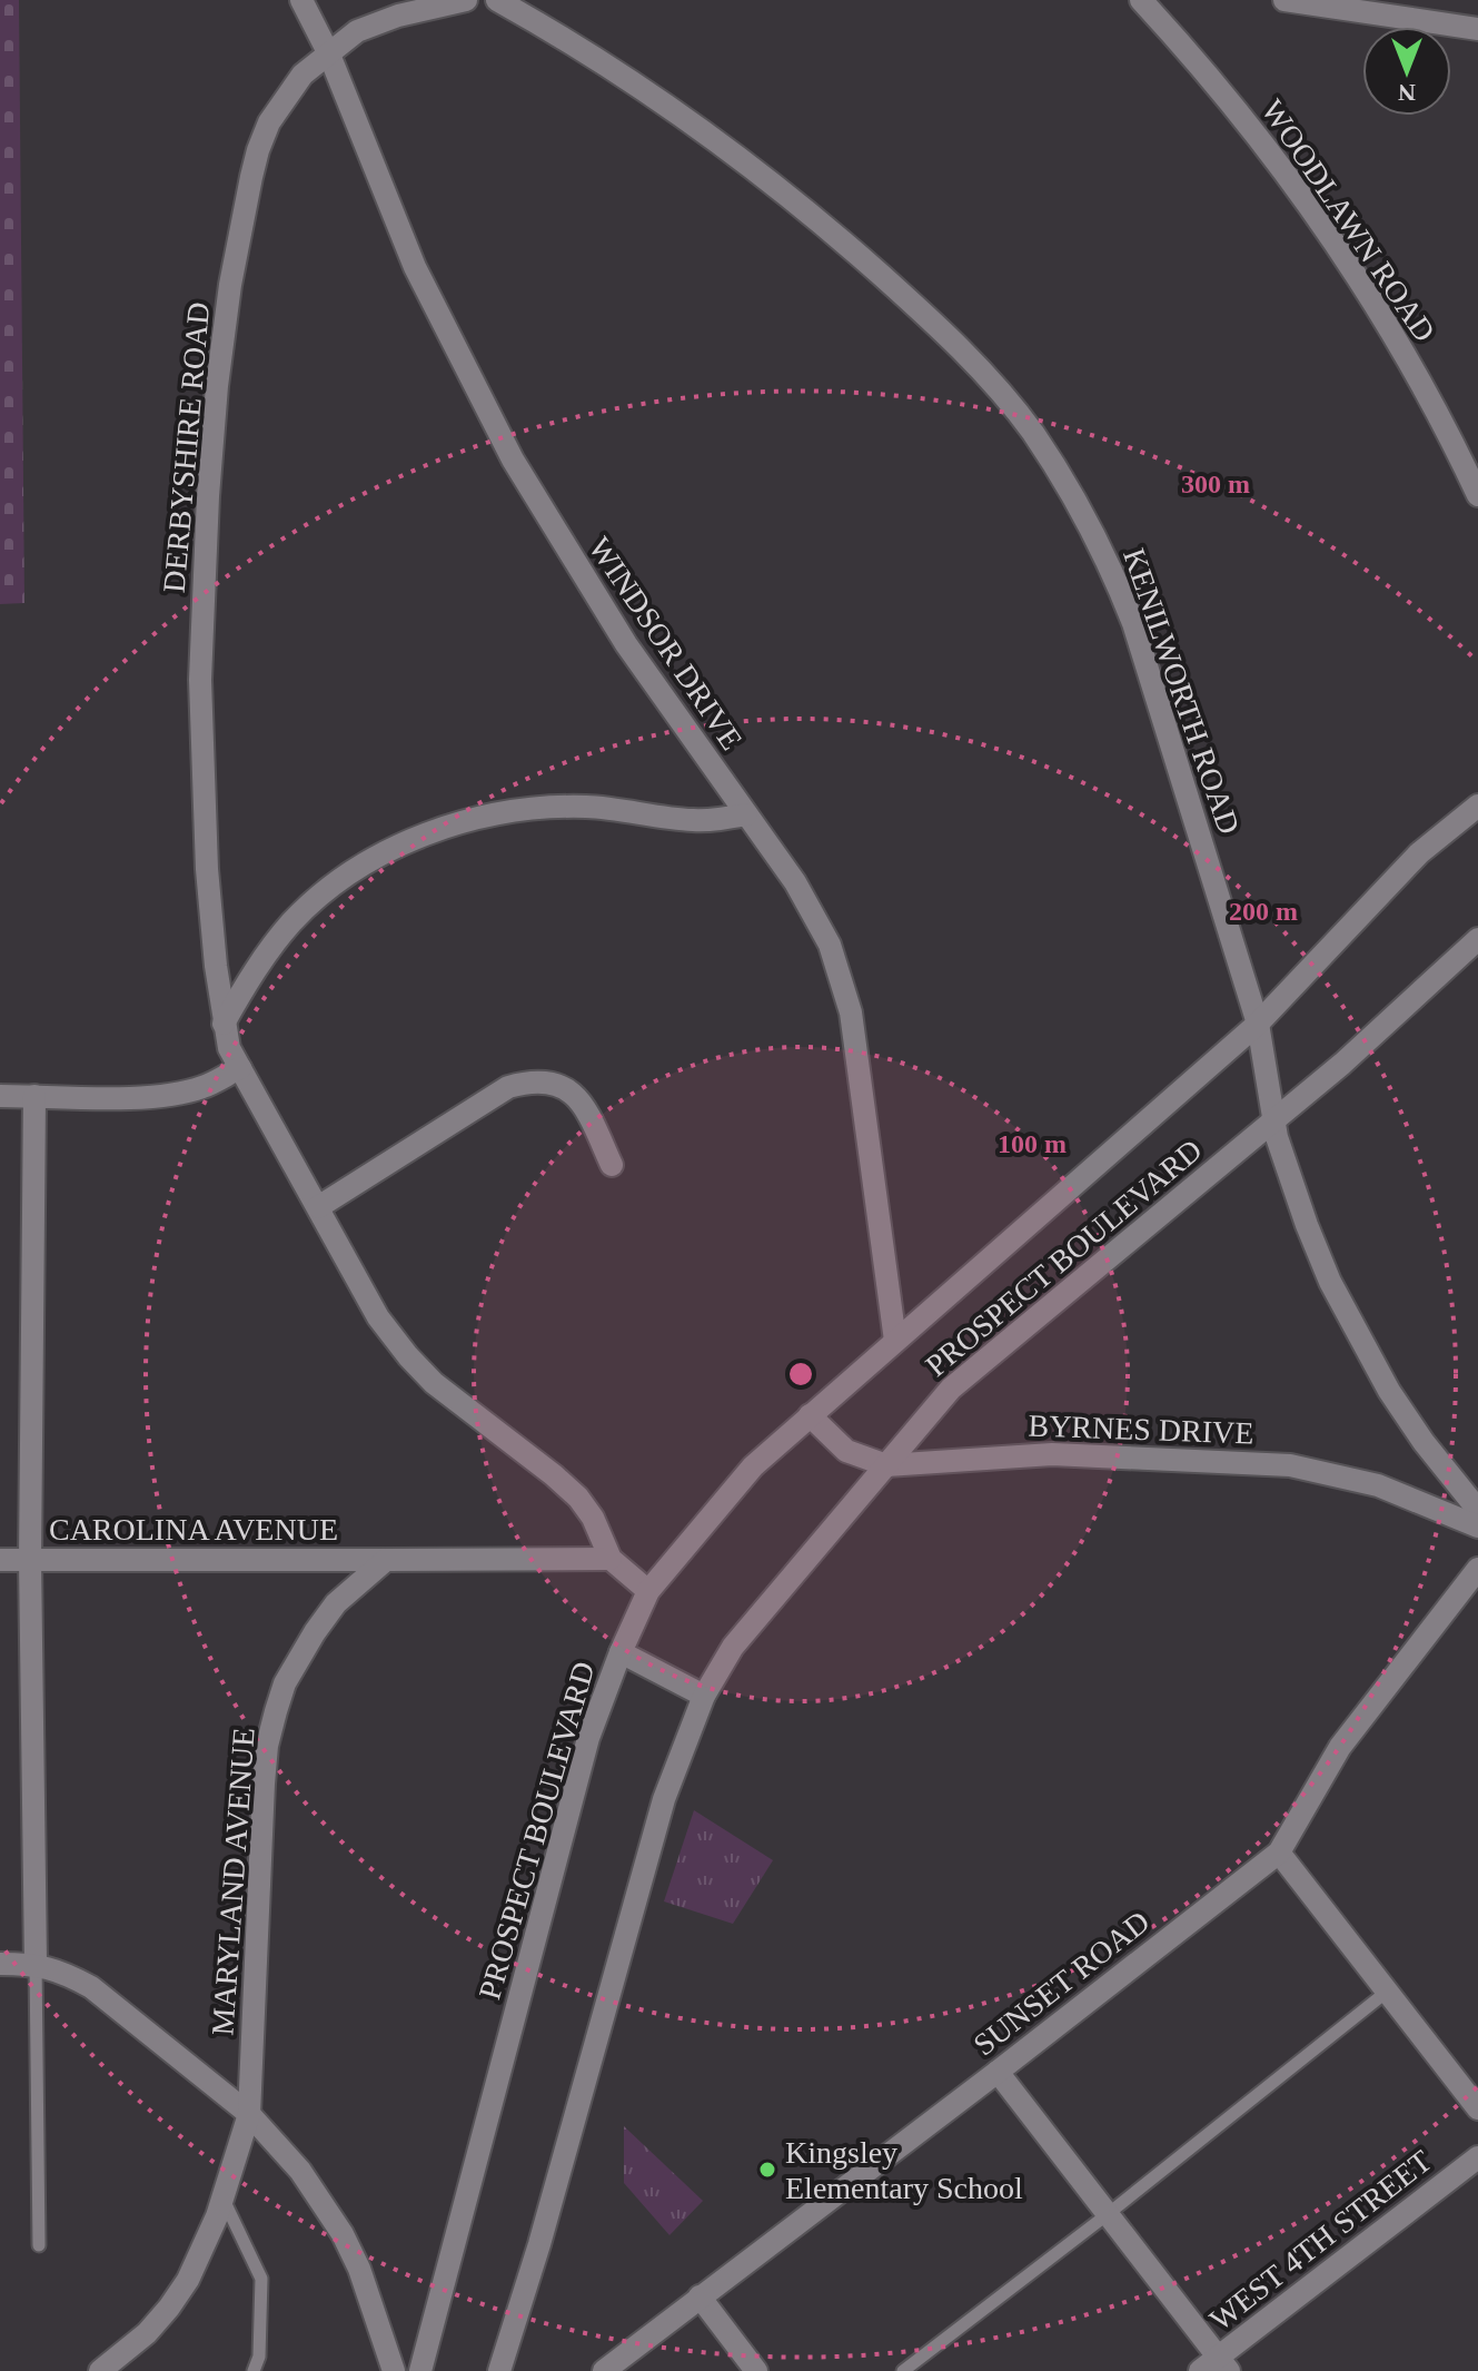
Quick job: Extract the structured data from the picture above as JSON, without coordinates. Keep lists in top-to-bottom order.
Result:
{
  "streets": {
    "street": [
      "WOODLAWN ROAD",
      "DERBYSHIRE ROAD",
      "WINDSOR DRIVE",
      "KENILWORTH ROAD",
      "PROSPECT BOULEVARD",
      "BYRNES DRIVE",
      "CAROLINA AVENUE",
      "MARYLAND AVENUE",
      "SUNSET ROAD",
      "WEST 4TH STREET"
    ]
  },
  "crossings": [
    ["DERBYSHIRE ROAD", "WINDSOR DRIVE"],
    ["WINDSOR DRIVE", "PROSPECT BOULEVARD"],
    ["KENILWORTH ROAD", "PROSPECT BOULEVARD"],
    ["PROSPECT BOULEVARD", "BYRNES DRIVE"],
    ["CAROLINA AVENUE", "MARYLAND AVENUE"]
  ],
  "places": ["Kingsley Elementary School"],
  "north": "bottom",
  "rings": ["300 m", "200 m", "100 m"]
}
